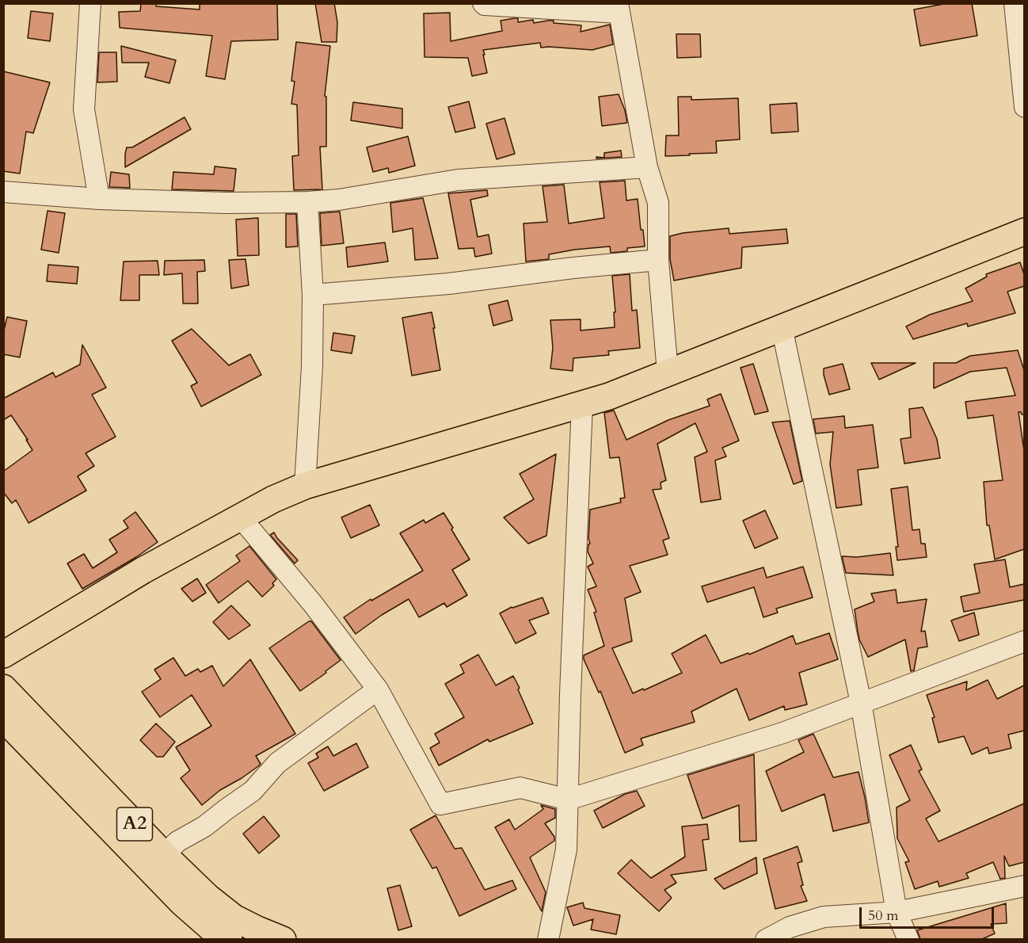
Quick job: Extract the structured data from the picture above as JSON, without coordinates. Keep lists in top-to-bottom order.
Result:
{
  "streets": {
    "main road": ["A2"]
  },
  "scale_bar": "50 m"
}
